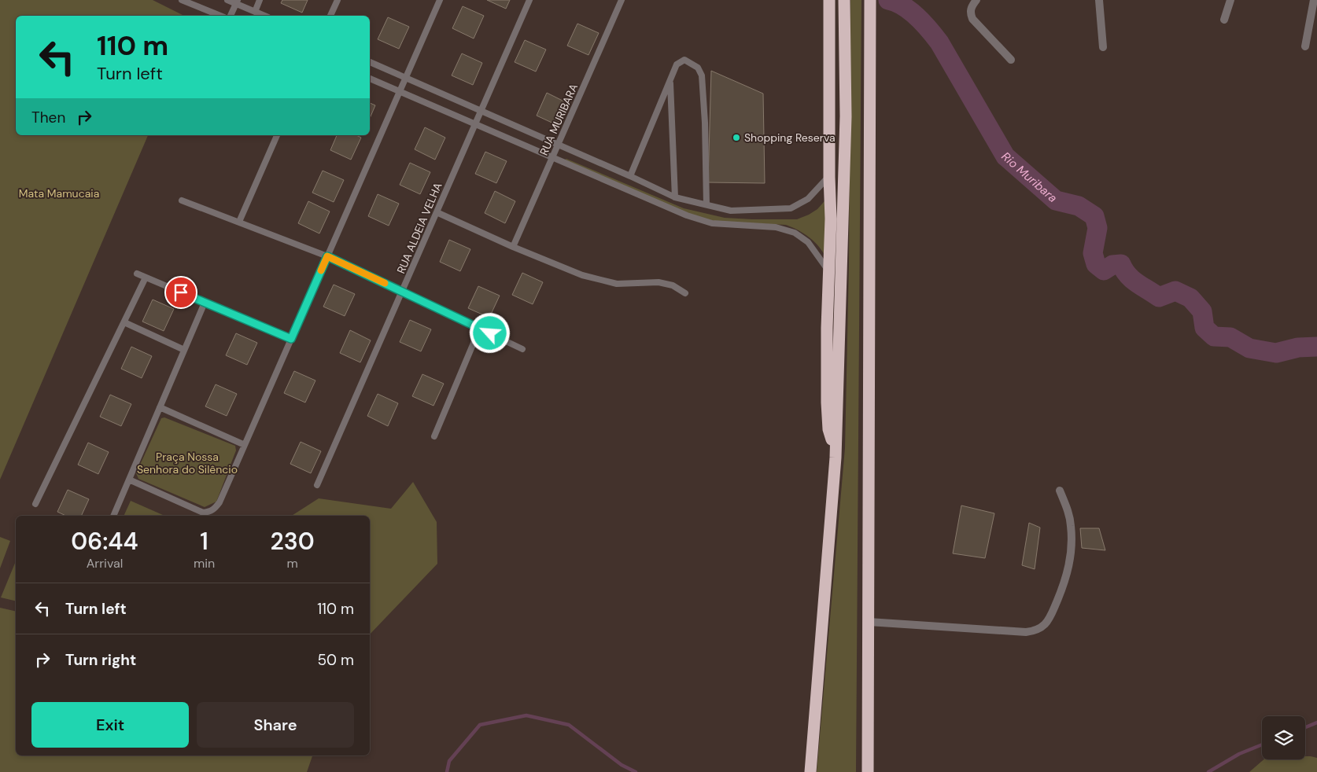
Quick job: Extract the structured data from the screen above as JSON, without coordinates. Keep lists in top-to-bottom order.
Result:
{
  "streets": {
    "lane": ["RUA MURIBARA", "RUA ALDEIA VELHA"]
  },
  "water": ["Rio Muribara"],
  "parks": ["Mata Mamucaia", "Praça Nossa Senhora do Silêncio"],
  "places": ["Shopping Reserva"],
  "page": {
    "turn": ["110 m", "Turn left"],
    "then": "Then",
    "eta": [
      "06:44",
      "Arrival",
      "1",
      "min",
      "230",
      "m"
    ],
    "list": [
      {
        "name": "Turn left",
        "value": "110 m"
      },
      {
        "name": "Turn right",
        "value": "50 m"
      }
    ],
    "buttons": ["Exit", "Share"]
  }
}
